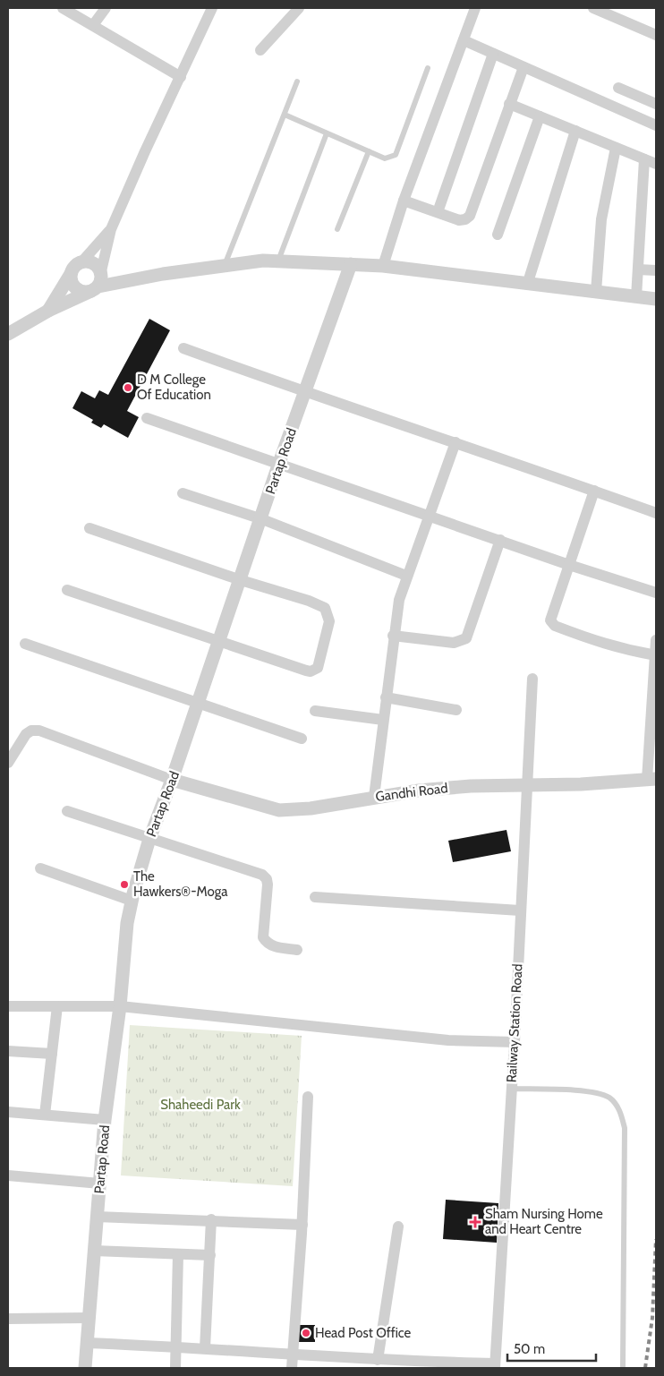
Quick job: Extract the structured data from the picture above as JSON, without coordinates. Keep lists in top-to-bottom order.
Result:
{
  "streets": {
    "street": ["Partap Road", "Gandhi Road", "Railway Station Road"]
  },
  "crossings": [
    ["Partap Road", "Gandhi Road"],
    ["Gandhi Road", "Railway Station Road"]
  ],
  "parks": ["Shaheedi Park"],
  "places": {
    "other": ["D M College Of Education", "The Hawkers®-Moga", "Head Post Office"],
    "health": ["Sham Nursing Home and Heart Centre"]
  },
  "scale_bar": "50 m"
}
